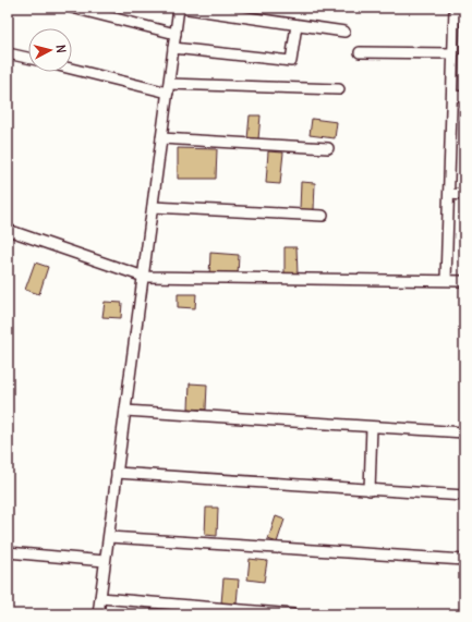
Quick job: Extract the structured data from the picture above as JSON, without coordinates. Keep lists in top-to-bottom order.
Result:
{
  "north": "right"
}
